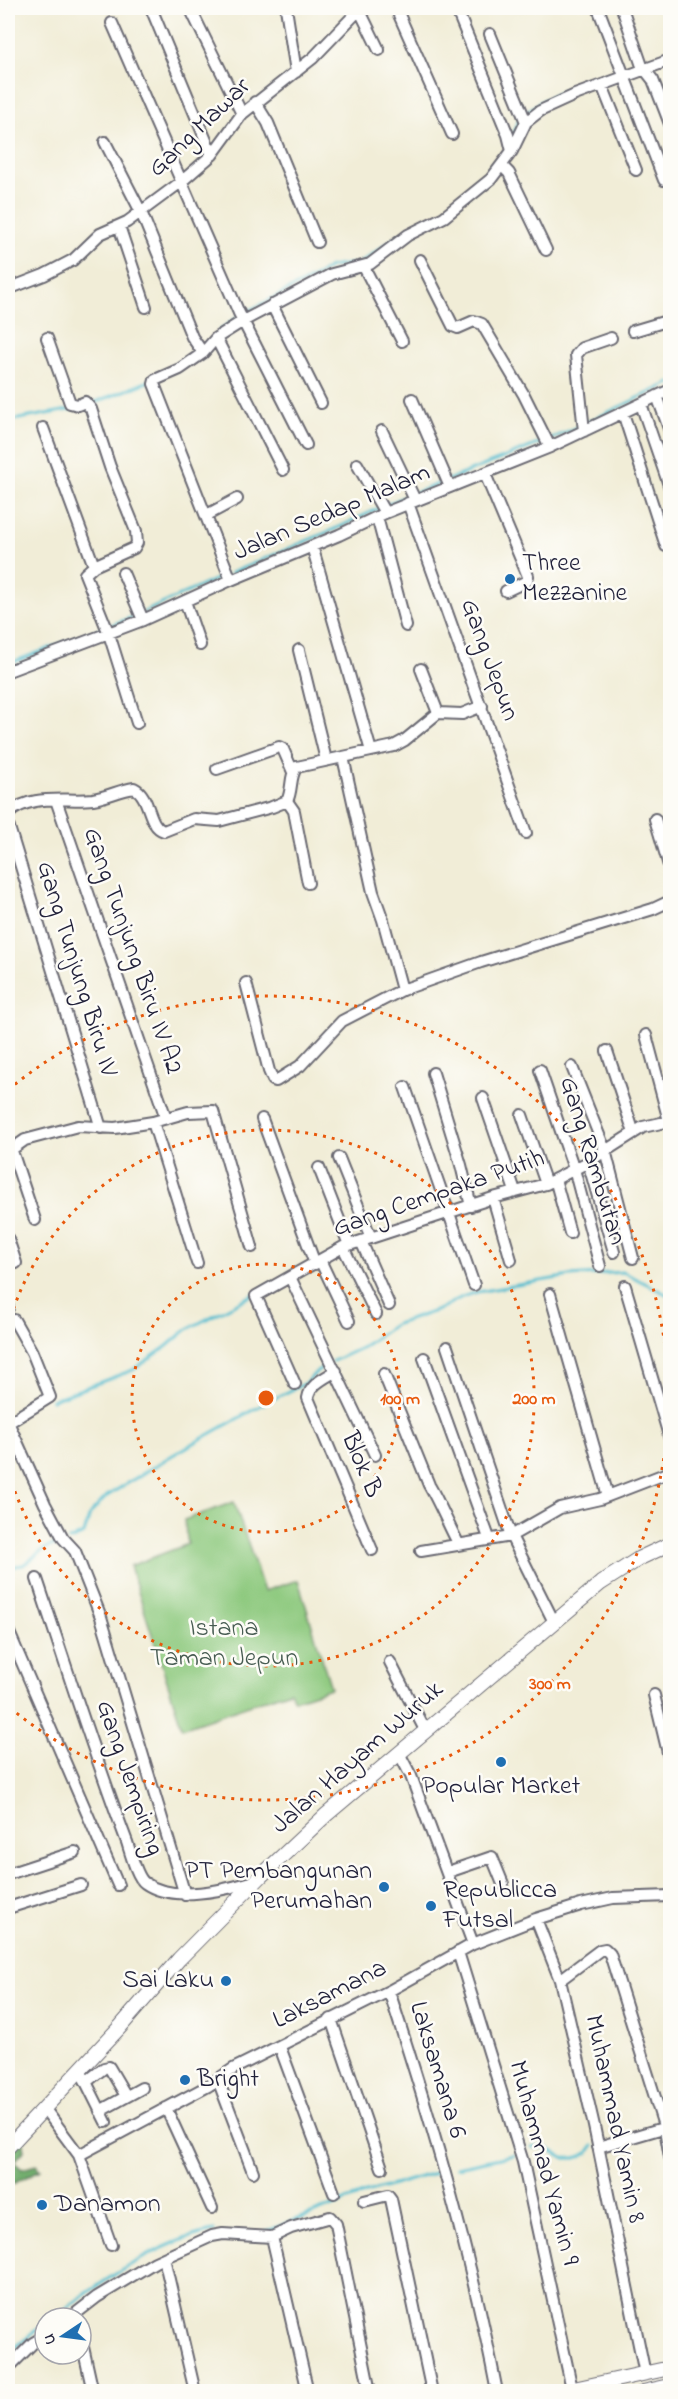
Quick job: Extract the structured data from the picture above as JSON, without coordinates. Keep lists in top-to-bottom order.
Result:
{
  "streets": {
    "main road": ["Jalan Hayam Wuruk"],
    "street": [
      "Gang Mawar",
      "Jalan Sedap Malam",
      "Gang Jepun",
      "Gang Tunjung Biru IV A2",
      "Gang Tunjung Biru IV",
      "Gang Rambutan",
      "Gang Cempaka Putih",
      "Blok B",
      "Gang Jempiring",
      "Laksamana",
      "Laksamana 6",
      "Muhammad Yamin 8",
      "Muhammad Yamin 9"
    ]
  },
  "crossings": [
    ["Jalan Sedap Malam", "Gang Jepun"],
    ["Gang Rambutan", "Gang Cempaka Putih"],
    ["Jalan Hayam Wuruk", "Gang Jempiring"],
    ["Laksamana", "Laksamana 6"],
    ["Laksamana", "Muhammad Yamin 8"],
    ["Laksamana", "Muhammad Yamin 9"]
  ],
  "parks": ["Istana Taman Jepun"],
  "places": [
    "Three Mezzanine",
    "Popular Market",
    "PT Pembangunan Perumahan",
    "Republicca Futsal",
    "Sai Laku",
    "Bright",
    "Danamon"
  ],
  "north": "left",
  "rings": ["100 m", "200 m", "300 m"]
}
